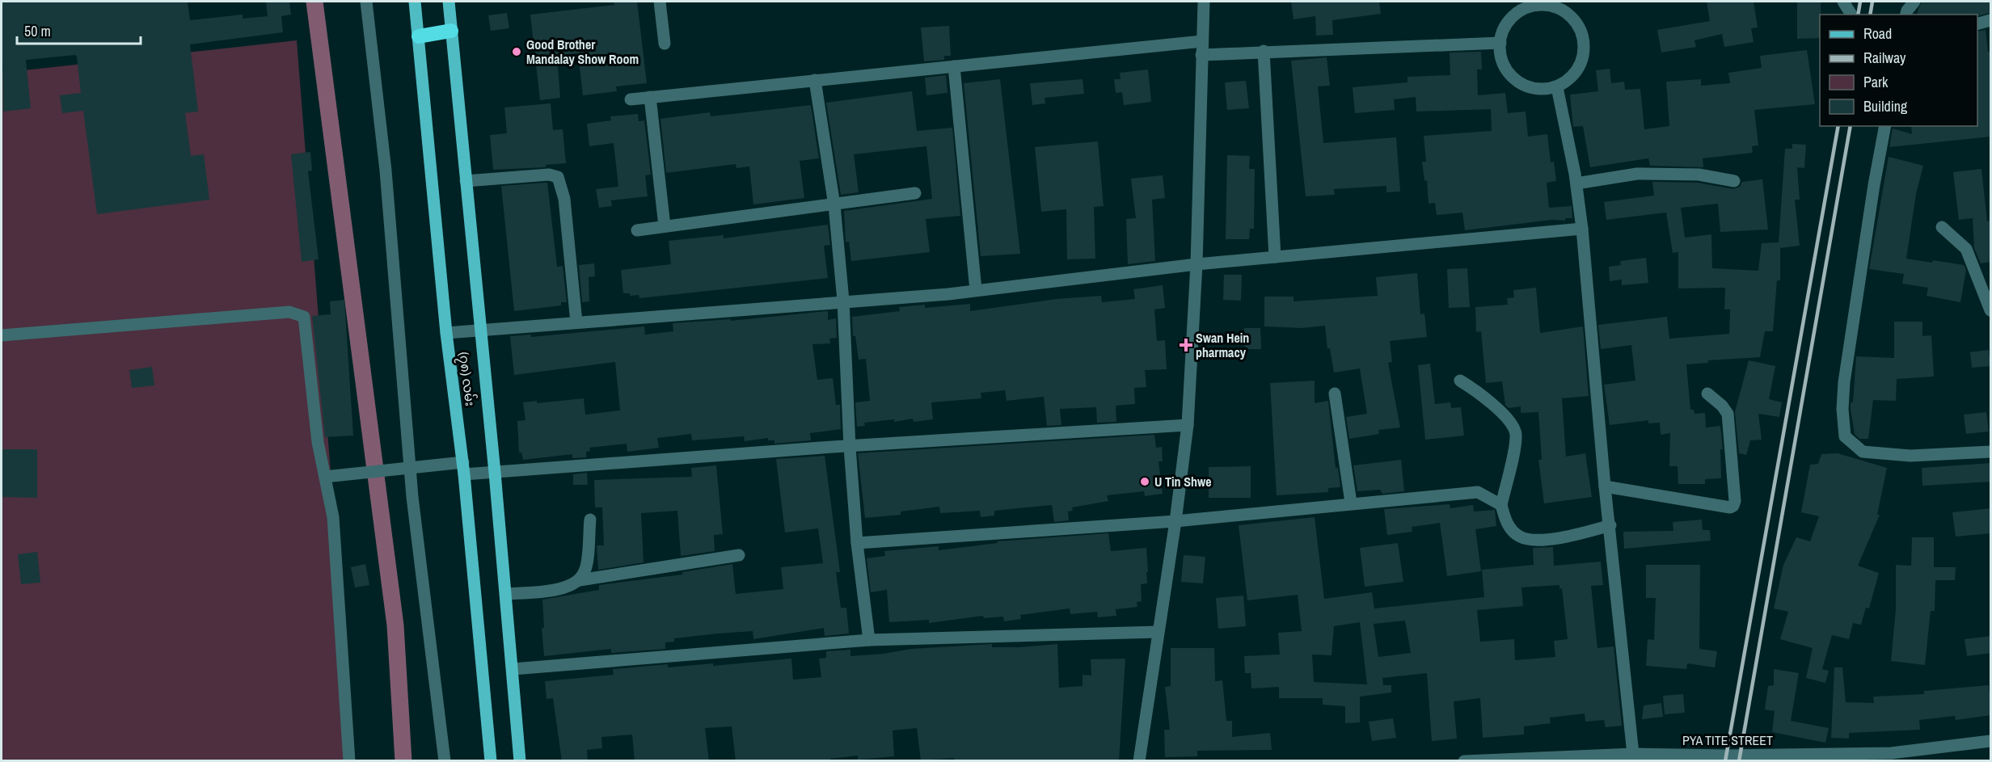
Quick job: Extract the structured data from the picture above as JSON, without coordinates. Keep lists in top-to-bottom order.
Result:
{
  "streets": {
    "main road": ["(၇၈) လမ်း"],
    "street": ["PYA TITE STREET"]
  },
  "places": {
    "other": ["Good Brother Mandalay Show Room", "U Tin Shwe"],
    "health": ["Swan Hein pharmacy"]
  },
  "legend": [
    "Road",
    "Railway",
    "Park",
    "Building"
  ],
  "scale_bar": "50 m"
}
